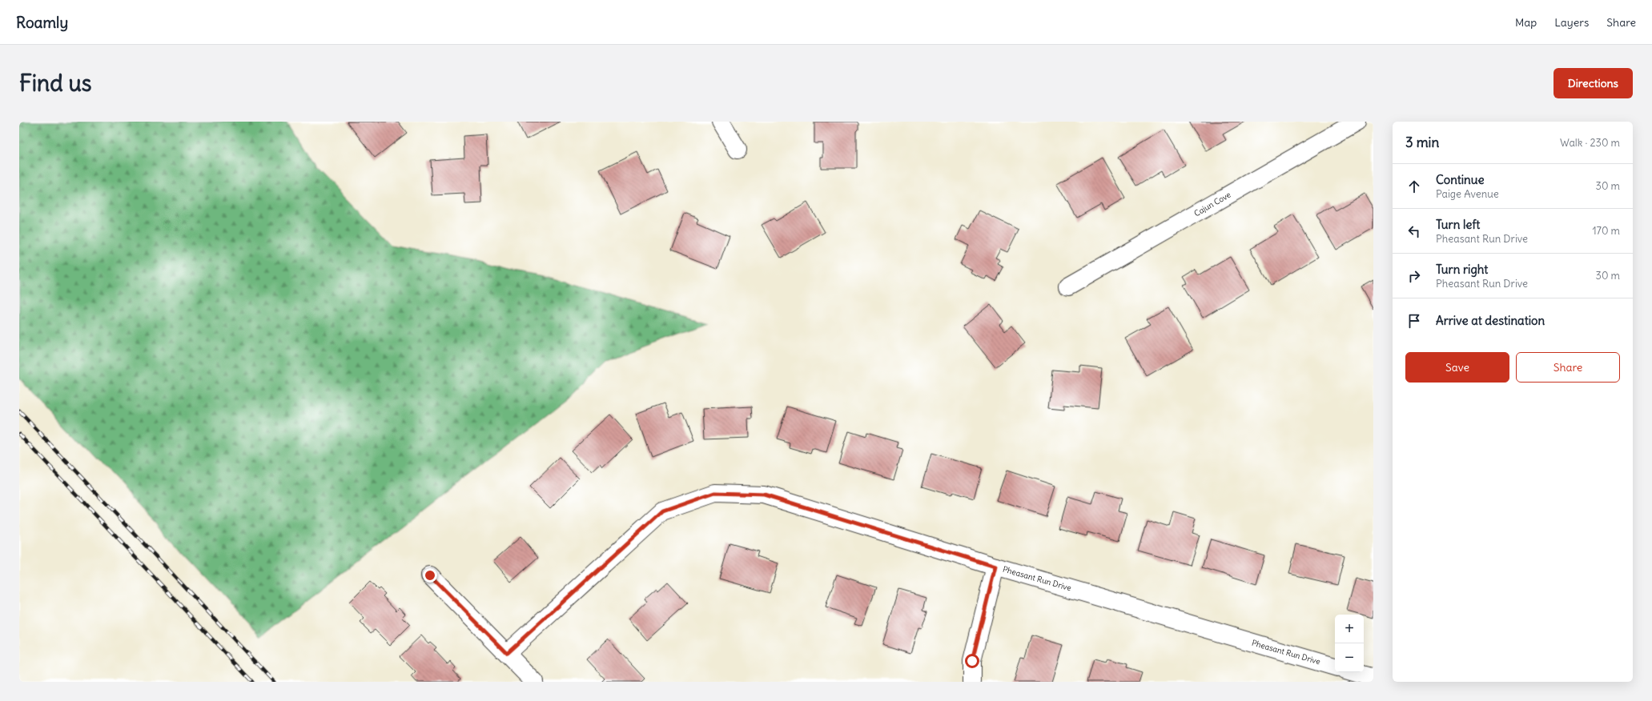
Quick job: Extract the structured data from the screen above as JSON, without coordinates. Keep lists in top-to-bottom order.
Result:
{
  "streets": {
    "street": ["Cajun Cove", "Pheasant Run Drive"]
  },
  "page": {
    "header": "Roamly",
    "nav": ["Map", "Layers", "Share"],
    "buttons": [
      "Directions",
      ["Save", "Share"]
    ],
    "title": "Find us",
    "heading": ["3 min", "Walk · 230 m"],
    "list": [
      ["Continue", "Paige Avenue", "30 m"],
      ["Turn left", "Pheasant Run Drive", "170 m"],
      ["Turn right", "Pheasant Run Drive", "30 m"],
      "Arrive at destination"
    ],
    "map_buttons": ["+", "−"]
  }
}
